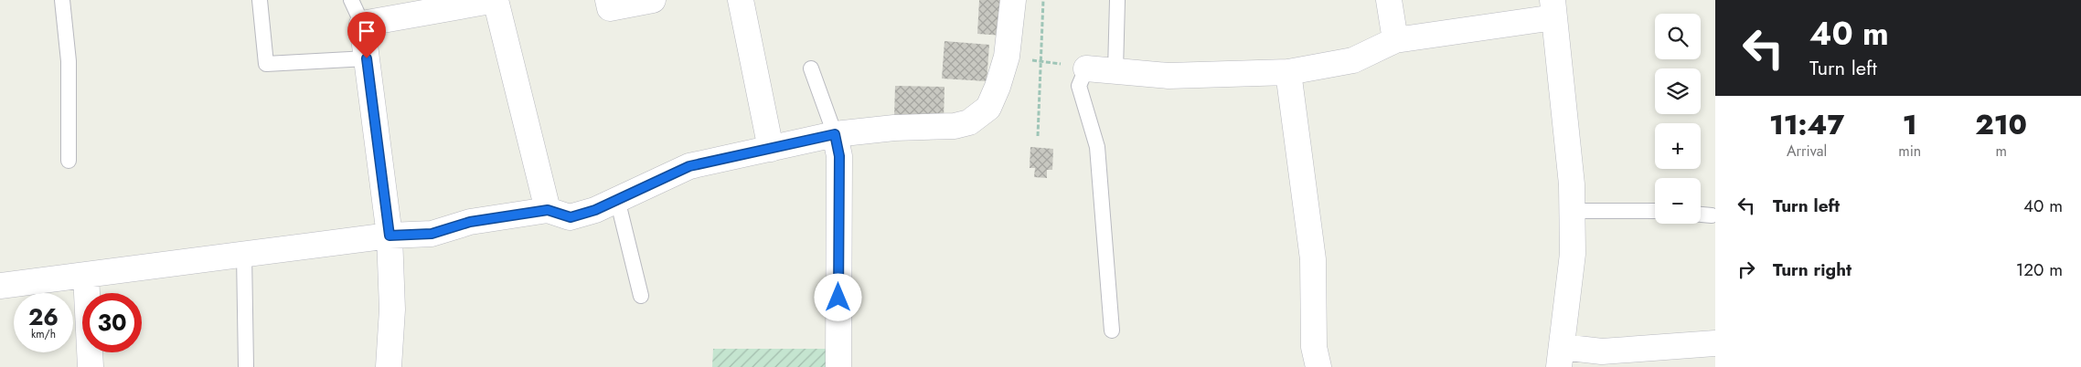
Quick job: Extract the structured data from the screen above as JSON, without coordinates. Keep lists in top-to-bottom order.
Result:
{
  "page": {
    "turn": ["40 m", "Turn left"],
    "map_buttons": ["+", "−"],
    "eta": [
      "11:47",
      "Arrival",
      "1",
      "min",
      "210",
      "m"
    ],
    "list": [
      {
        "name": "Turn left",
        "value": "40 m"
      },
      {
        "name": "Turn right",
        "value": "120 m"
      }
    ],
    "speed": "26 km/h",
    "limit": "30"
  }
}
